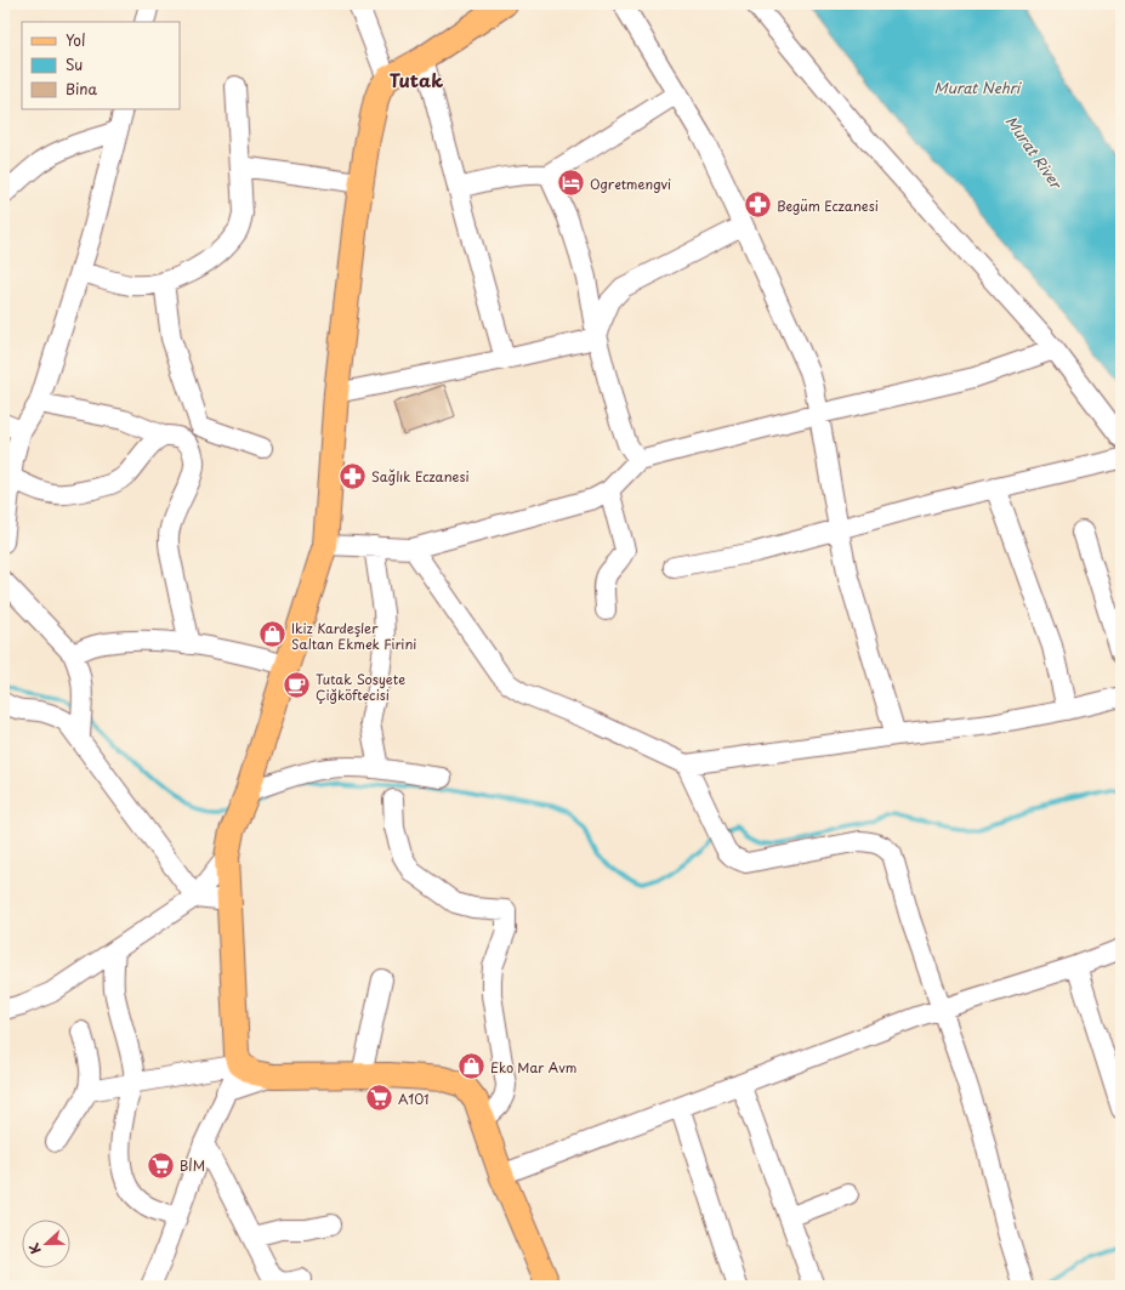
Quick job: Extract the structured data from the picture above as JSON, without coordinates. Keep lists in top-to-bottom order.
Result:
{
  "districts": ["Tutak"],
  "water": ["Murat Nehri", "Murat River"],
  "places": {
    "hotel": ["Ogretmengvi"],
    "pharmacy": ["Begüm Eczanesi", "Sağlık Eczanesi"],
    "shop": ["Ikiz Kardeşler Saltan Ekmek Firini", "Eko Mar Avm"],
    "cafe": ["Tutak Sosyete Çiğköftecisi"],
    "supermarket": ["A101", "BİM"]
  },
  "legend": ["Yol", "Su", "Bina"],
  "north": "left"
}
